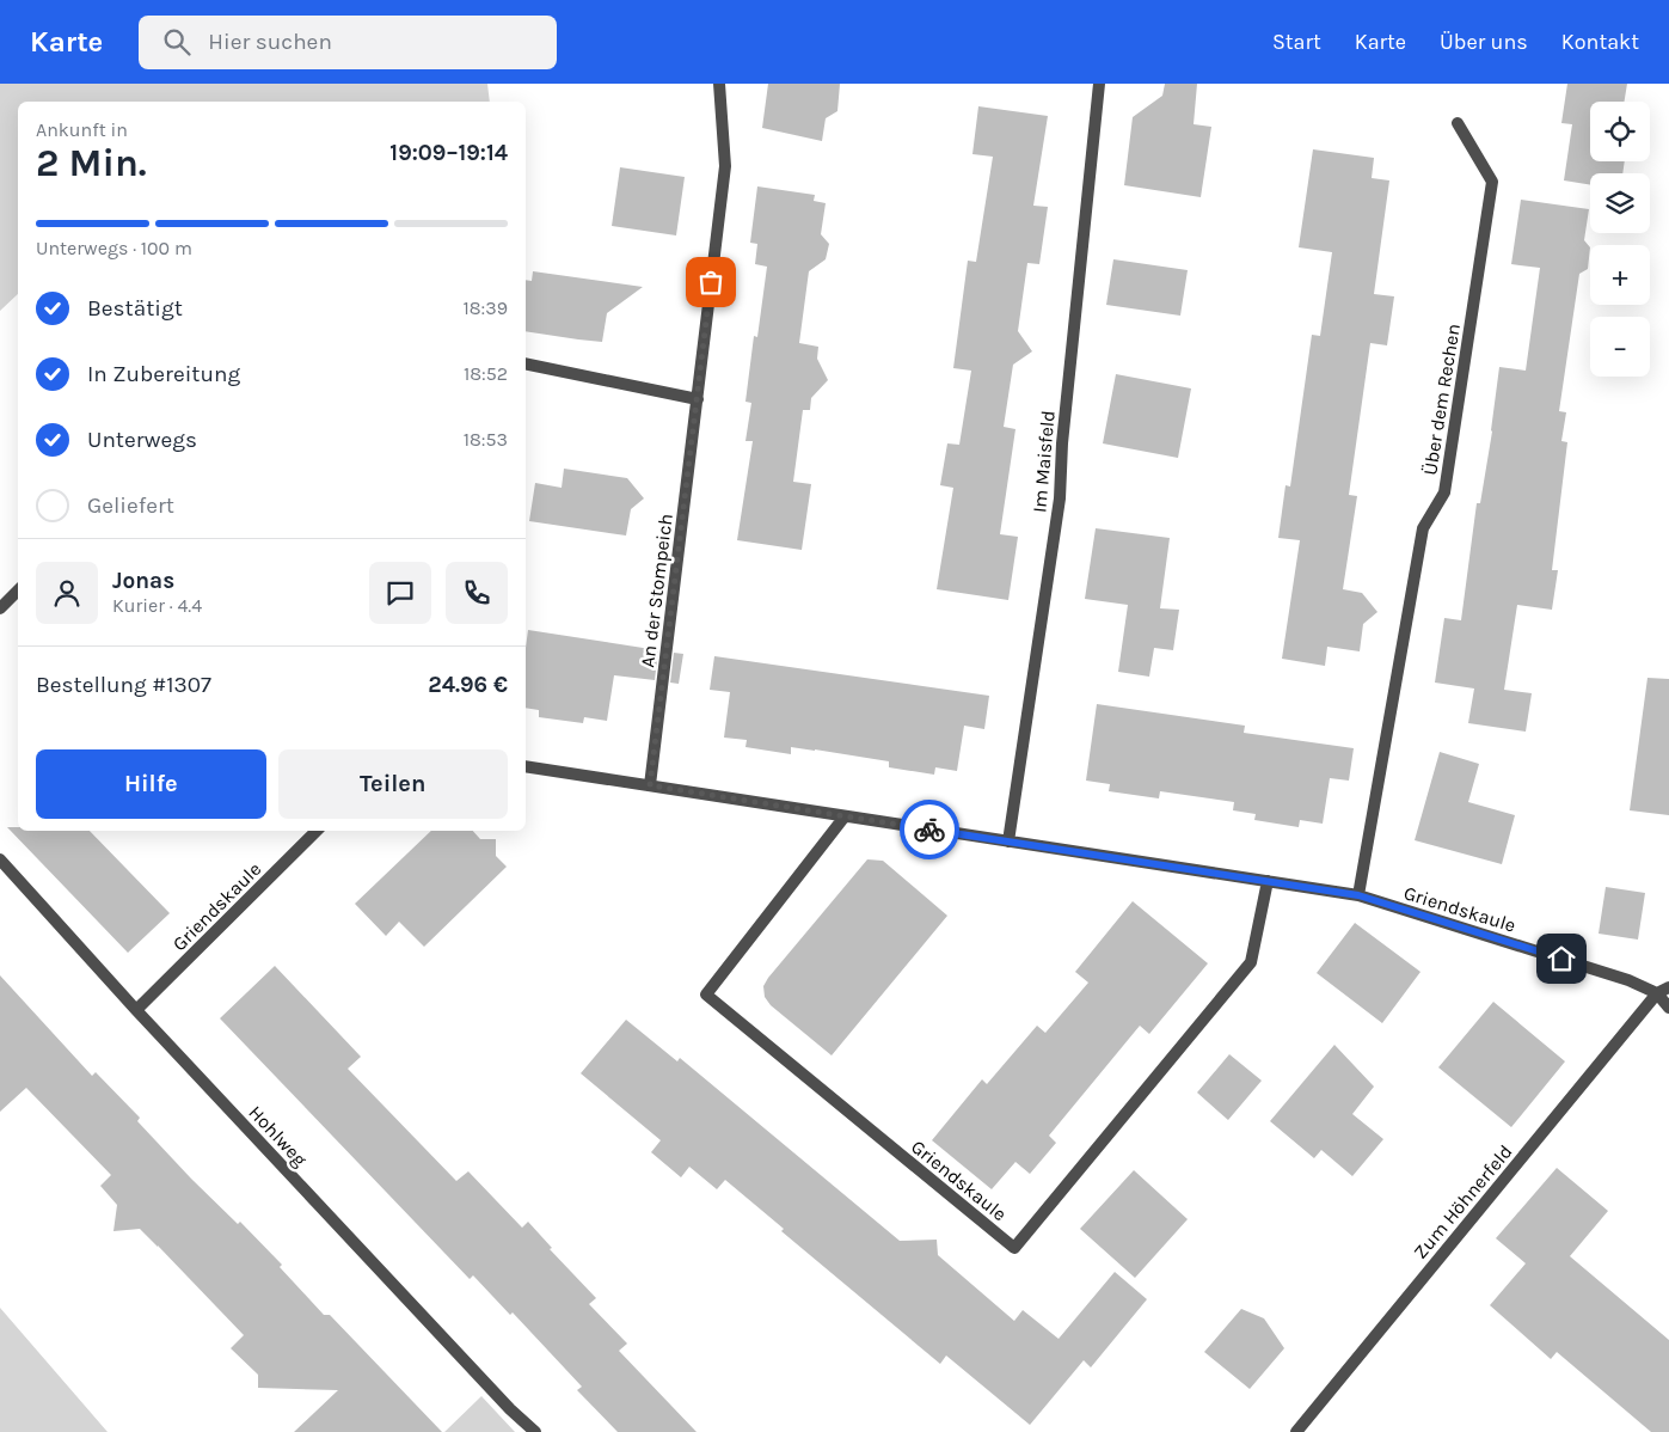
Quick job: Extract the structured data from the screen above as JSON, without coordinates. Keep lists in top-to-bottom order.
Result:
{
  "streets": {
    "street": [
      "Über dem Rechen",
      "Im Maisfeld",
      "An der Stompeich",
      "Griendskaule",
      "Hohlweg",
      "Zum Höhnerfeld"
    ]
  },
  "crossings": [
    ["Über dem Rechen", "Griendskaule"],
    ["Im Maisfeld", "Griendskaule"],
    ["An der Stompeich", "Griendskaule"],
    ["Griendskaule", "Hohlweg"],
    ["Griendskaule", "Zum Höhnerfeld"]
  ],
  "page": {
    "header": "Karte",
    "search": "Hier suchen",
    "nav": [
      "Start",
      "Karte",
      "Über uns",
      "Kontakt"
    ],
    "map_buttons": ["+", "−"],
    "heading": ["2 Min.", "Ankunft in", "19:09–19:14"],
    "panel": [
      "Jonas",
      "Kurier · 4.4",
      "Bestellung #1307",
      "24.96 €"
    ],
    "bar": "Unterwegs · 100 m",
    "list": [
      ["Bestätigt", "18:39"],
      ["In Zubereitung", "18:52"],
      ["Unterwegs", "18:53"],
      "Geliefert"
    ],
    "buttons": ["Hilfe", "Teilen"]
  }
}
